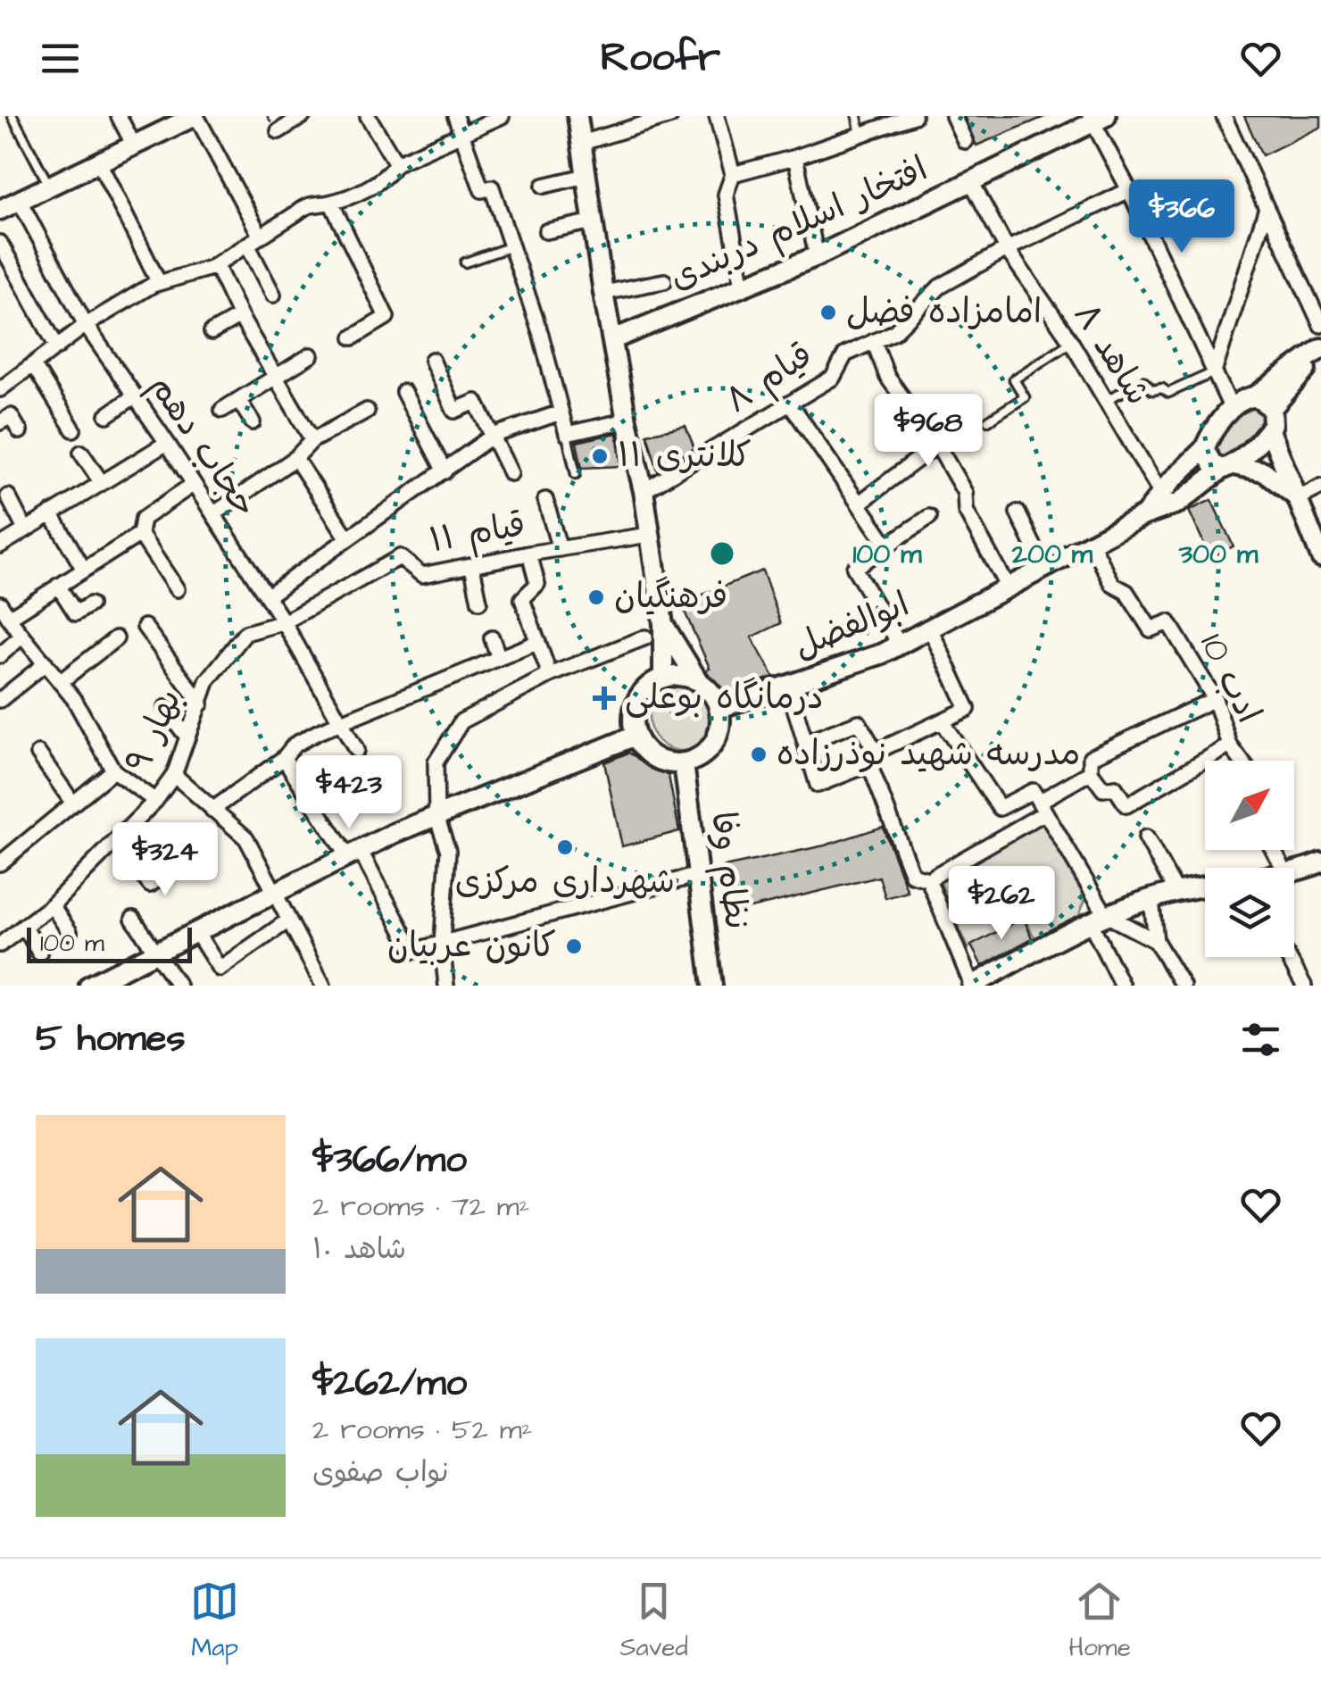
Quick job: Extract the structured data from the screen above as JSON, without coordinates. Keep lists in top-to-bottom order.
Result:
{
  "streets": {
    "main road": ["افتخار اسلام دربندی", "ابوالفضل", "نظام وفا"],
    "street": [
      "شاهد ۸",
      "قیام ۸",
      "حجاب دهم",
      "قیام ۱۱",
      "ادب 10",
      "بهار ۹"
    ]
  },
  "crossings": [
    ["افتخار اسلام دربندی", "شاهد ۸"],
    ["شاهد ۸", "قیام ۸"],
    ["حجاب دهم", "قیام ۱۱"],
    ["حجاب دهم", "بهار ۹"],
    ["قیام ۱۱", "بهار ۹"],
    ["ابوالفضل", "ادب 10"],
    ["ابوالفضل", "نظام وفا"]
  ],
  "places": {
    "other": [
      "امامزاده فضل",
      "کلانتری ۱۱",
      "فرهنگیان",
      "مدرسه شهید نوذرزاده",
      "شهرداری مرکزی",
      "کانون عربیان"
    ],
    "health": ["درمانگاه بوعلی"]
  },
  "scale_bar": "100 m",
  "north": "top right",
  "page": {
    "header": "Roofr",
    "price": [
      "$366",
      "$968",
      "$423",
      "$324",
      "$262"
    ],
    "scale": "100 m",
    "heading": "5 homes",
    "list": [
      {
        "name": "$366/mo",
        "note": "2 rooms · 72 m² · شاهد ۱۰"
      },
      {
        "name": "$262/mo",
        "note": "2 rooms · 52 m² · نواب صفوی"
      }
    ],
    "tabs": ["Map", "Saved", "Home"]
  },
  "rings": ["100 m", "200 m", "300 m"]
}
